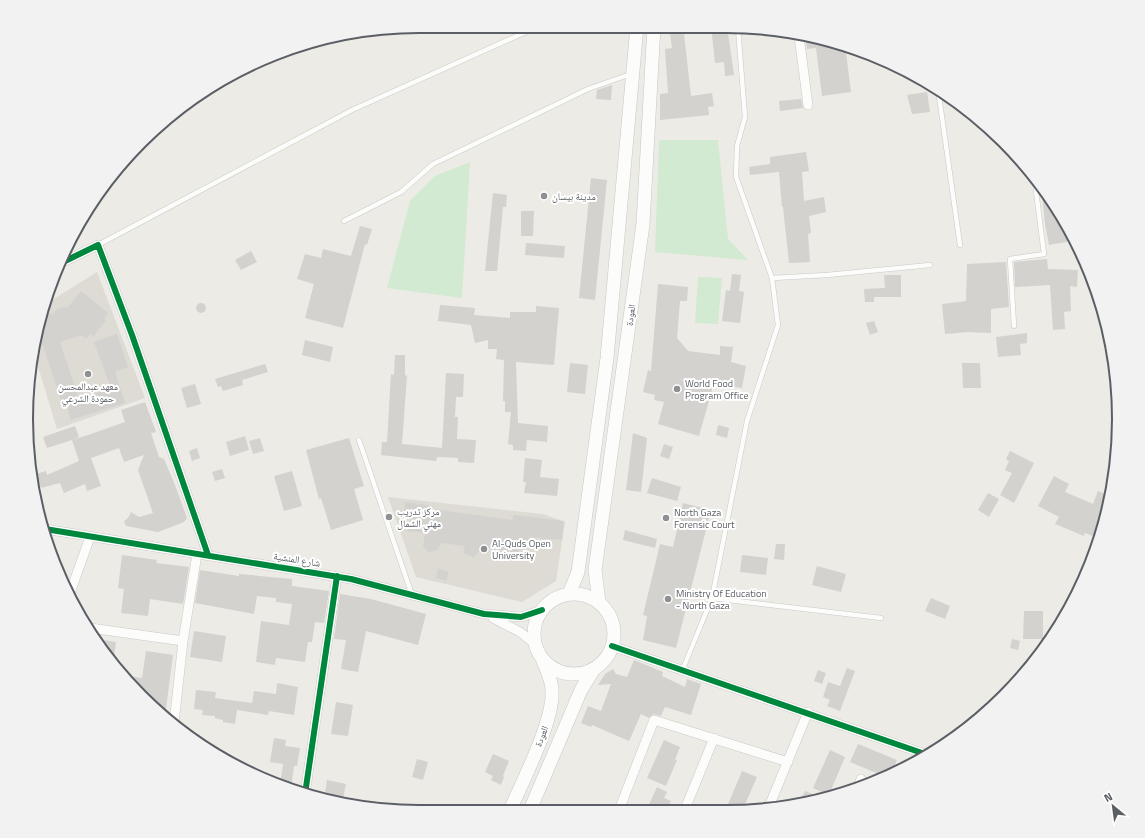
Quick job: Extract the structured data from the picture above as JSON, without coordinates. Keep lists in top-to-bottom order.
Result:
{
  "streets": {
    "main road": ["العودة"],
    "street": ["شارع المنشية"]
  },
  "crossings": [
    ["العودة", "شارع المنشية"]
  ],
  "places": [
    "مدينة بيسان",
    "معهد عبدالمحسن حمودة الشرعي",
    "World Food Program Office",
    "مركز تدريب مهني الشمال",
    "North Gaza Forensic Court",
    "Al-Quds Open University",
    "Ministry Of Education - North Gaza"
  ],
  "north": "top left"
}
